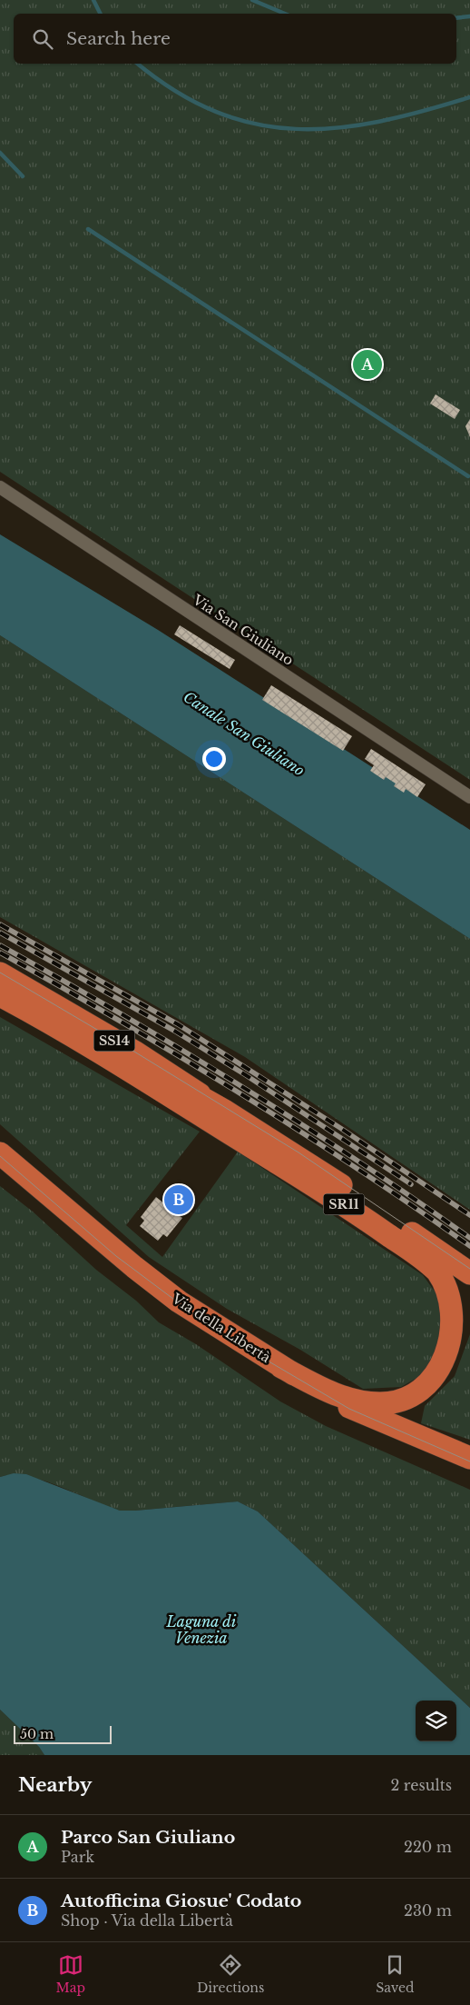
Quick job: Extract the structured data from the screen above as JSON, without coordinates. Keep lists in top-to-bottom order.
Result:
{
  "streets": {
    "highway": ["SS14", "SR11", "Via della Libertà"],
    "street": ["Via San Giuliano"]
  },
  "crossings": [
    ["SS14", "SR11"],
    ["SR11", "Via della Libertà"]
  ],
  "water": ["Canale San Giuliano", "Laguna di Venezia"],
  "scale_bar": "50 m",
  "page": {
    "search": "Search here",
    "pins": ["A", "B"],
    "scale": "50 m",
    "heading": ["Nearby", "2 results"],
    "list": [
      {
        "mark": "A",
        "name": "Parco San Giuliano",
        "note": "Park",
        "value": "220 m"
      },
      {
        "mark": "B",
        "name": "Autofficina Giosue' Codato",
        "note": "Shop · Via della Libertà",
        "value": "230 m"
      }
    ],
    "nav": ["Map", "Directions", "Saved"]
  }
}
